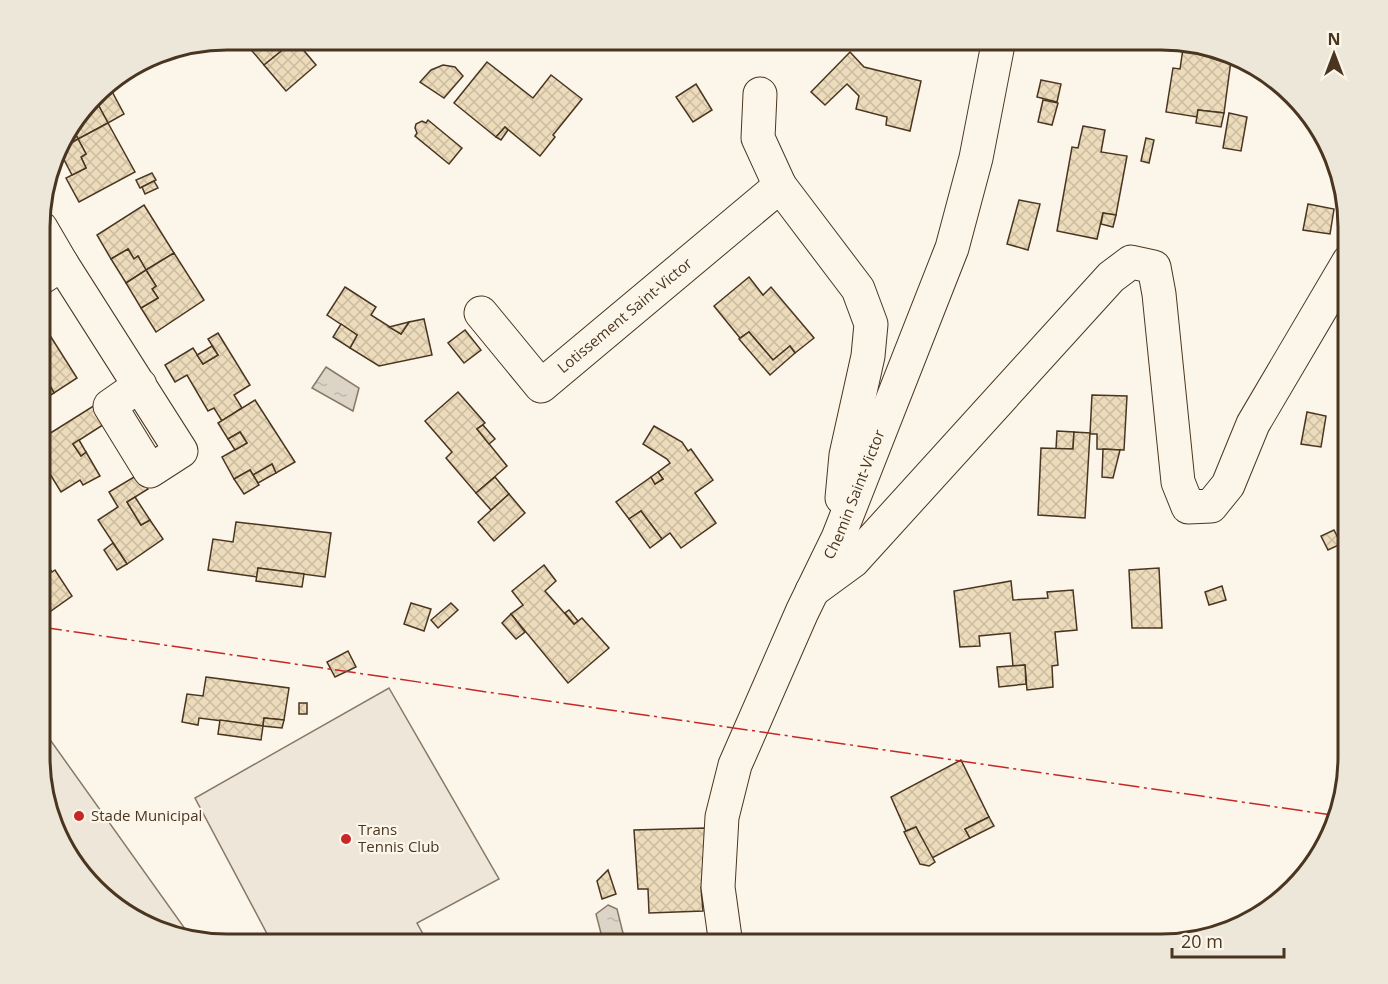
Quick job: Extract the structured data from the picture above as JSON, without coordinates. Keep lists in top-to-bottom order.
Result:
{
  "streets": {
    "street": ["Lotissement Saint-Victor", "Chemin Saint-Victor"]
  },
  "places": ["Stade Municipal", "Trans Tennis Club"],
  "scale_bar": "20 m",
  "north": "top"
}
